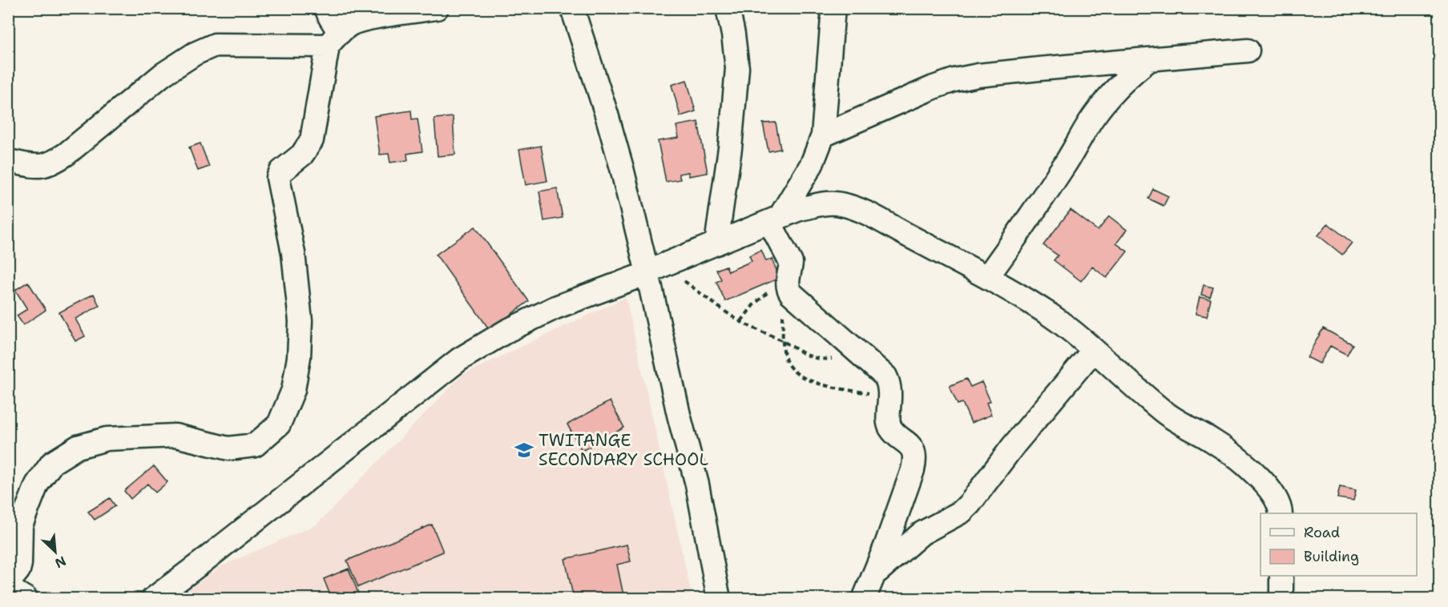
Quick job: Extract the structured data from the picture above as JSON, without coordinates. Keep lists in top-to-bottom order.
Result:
{
  "places": {
    "school or university": ["TWITANGE SECONDARY SCHOOL"]
  },
  "legend": ["Road", "Building"],
  "north": "bottom right"
}
